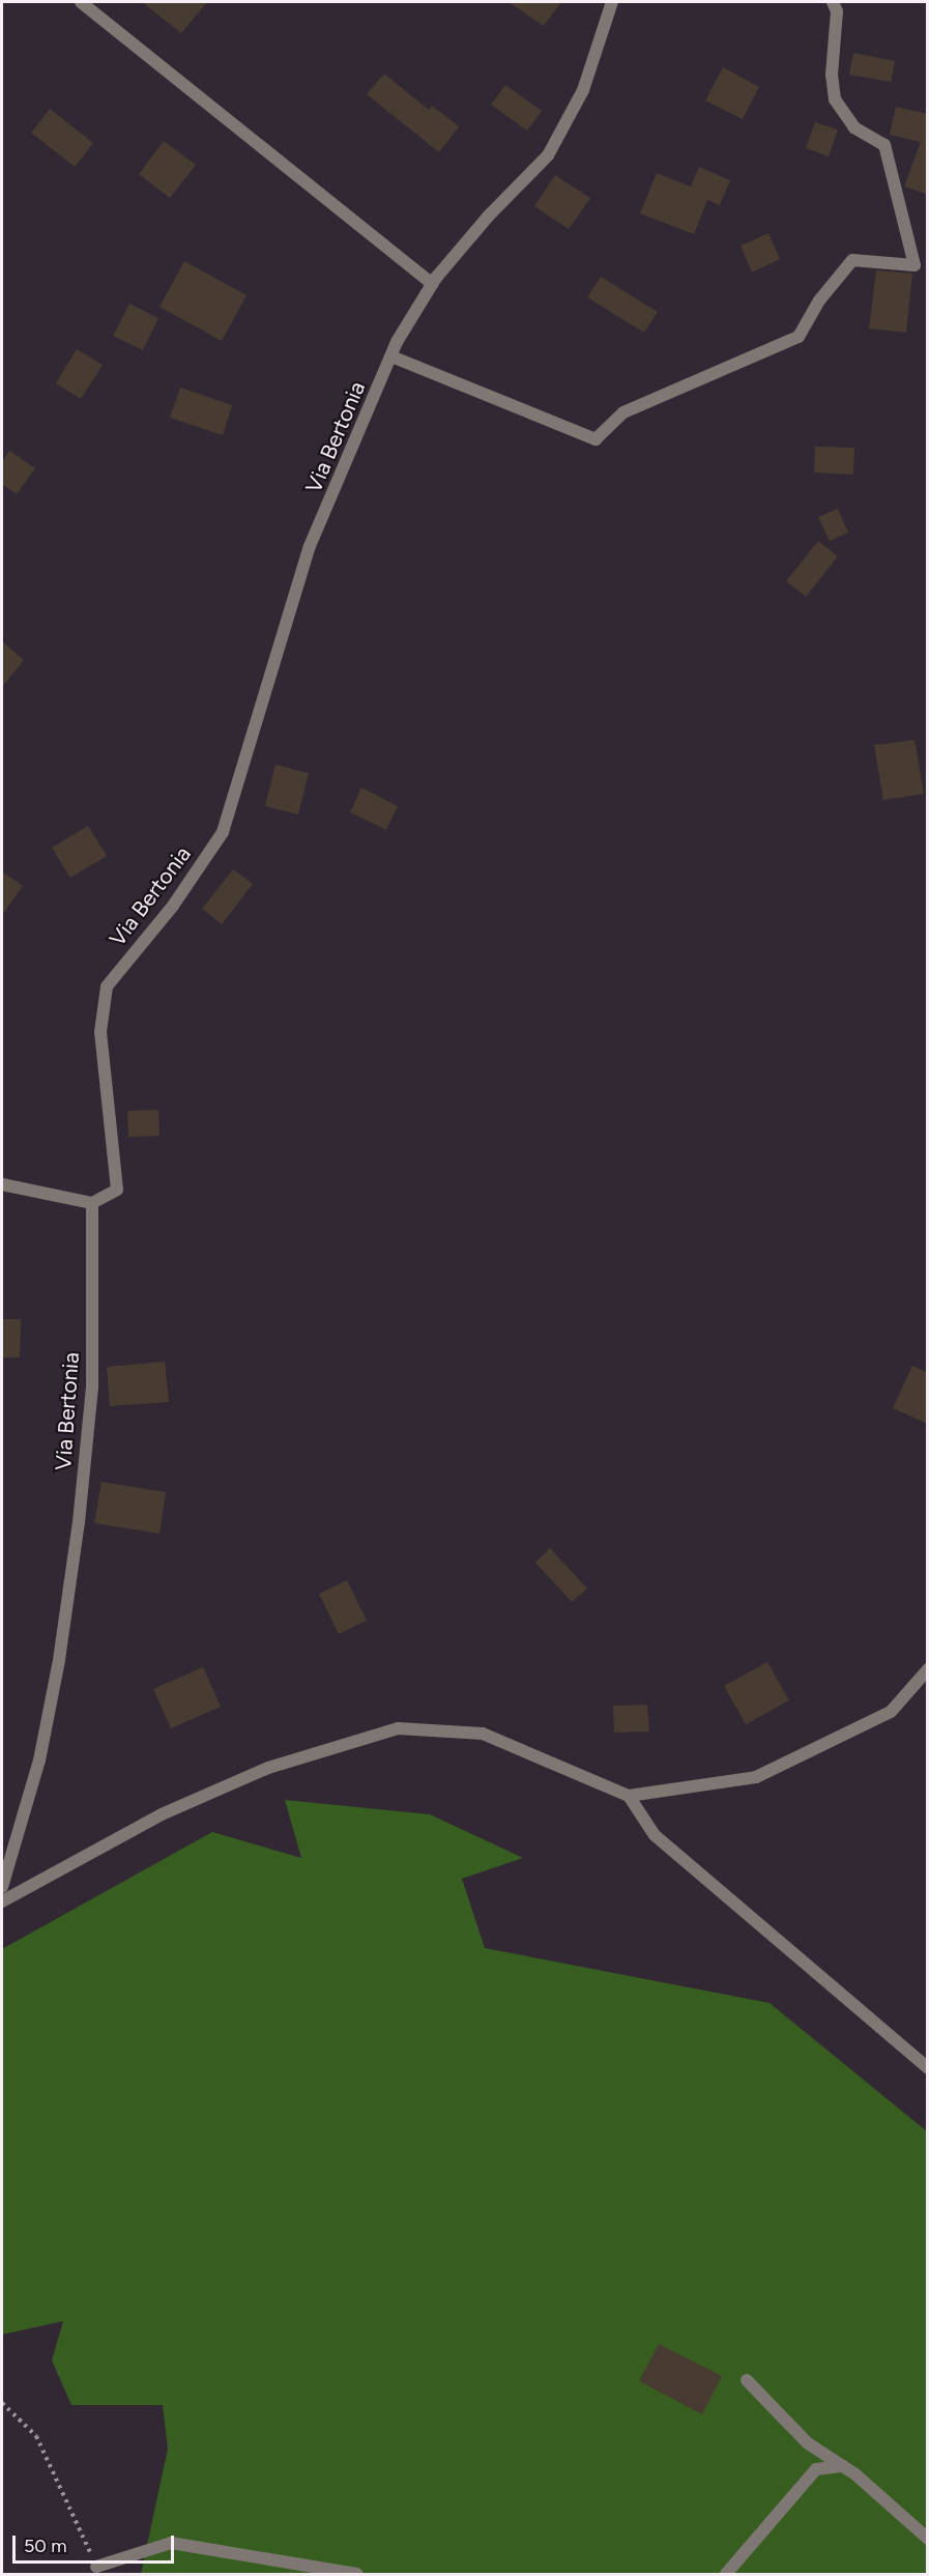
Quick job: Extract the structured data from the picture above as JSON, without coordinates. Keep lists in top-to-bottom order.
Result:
{
  "streets": {
    "street": ["Via Bertonia"]
  },
  "scale_bar": "50 m"
}
